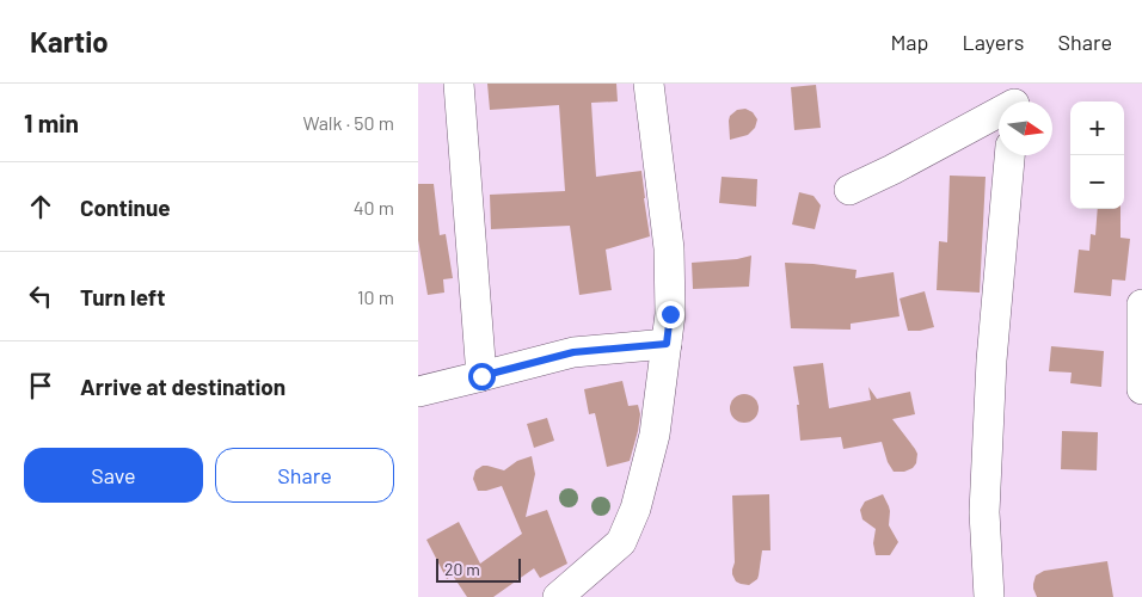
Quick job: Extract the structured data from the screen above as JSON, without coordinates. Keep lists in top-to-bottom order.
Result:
{
  "scale_bar": "20 m",
  "north": "right",
  "page": {
    "header": "Kartio",
    "nav": ["Map", "Layers", "Share"],
    "heading": ["1 min", "Walk · 50 m"],
    "map_buttons": ["+", "−"],
    "list": [
      ["Continue", "40 m"],
      ["Turn left", "10 m"],
      "Arrive at destination"
    ],
    "buttons": ["Save", "Share"],
    "scale": "20 m"
  }
}
